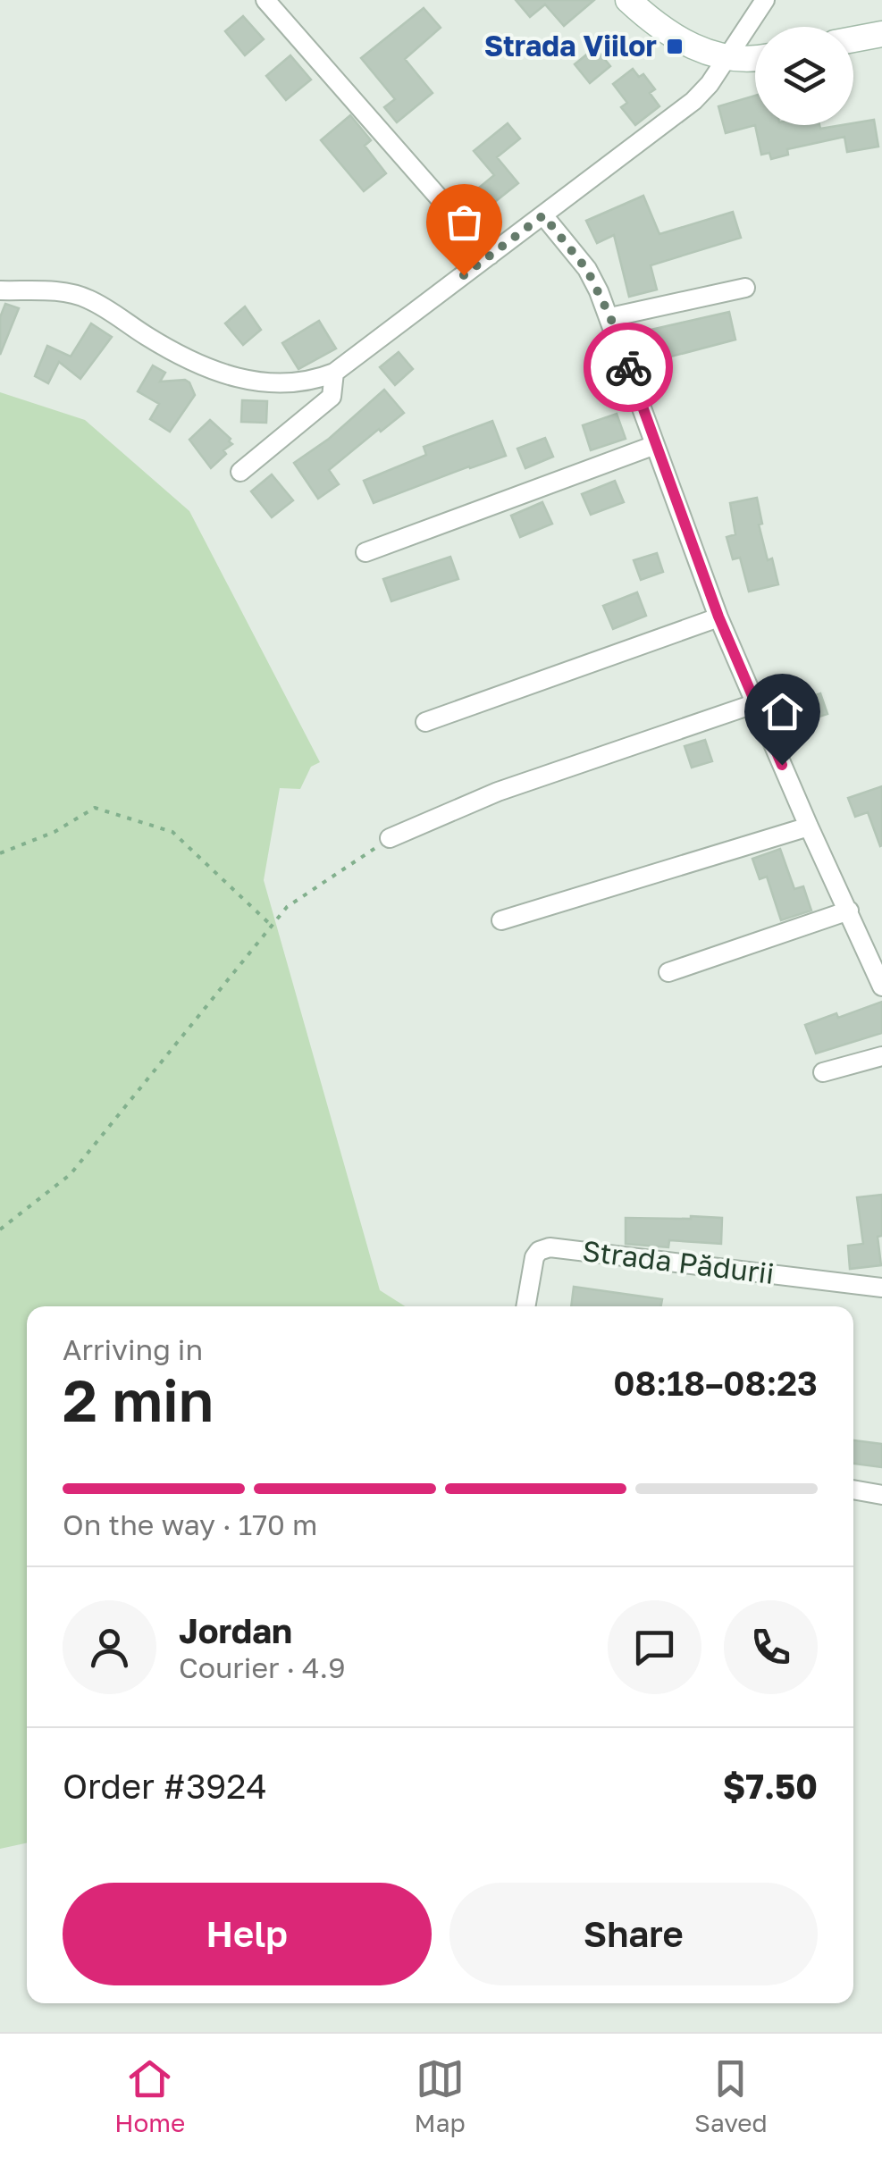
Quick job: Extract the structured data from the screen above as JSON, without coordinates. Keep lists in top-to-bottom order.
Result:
{
  "streets": {
    "street": ["Strada Pădurii"]
  },
  "places": {
    "transit": ["Strada Viilor"]
  },
  "page": {
    "heading": ["2 min", "Arriving in", "08:18–08:23"],
    "panel": [
      "Jordan",
      "Courier · 4.9",
      "Order #3924",
      "$7.50"
    ],
    "bar": "On the way · 170 m",
    "buttons": ["Help", "Share"],
    "tabs": ["Home", "Map", "Saved"]
  }
}
